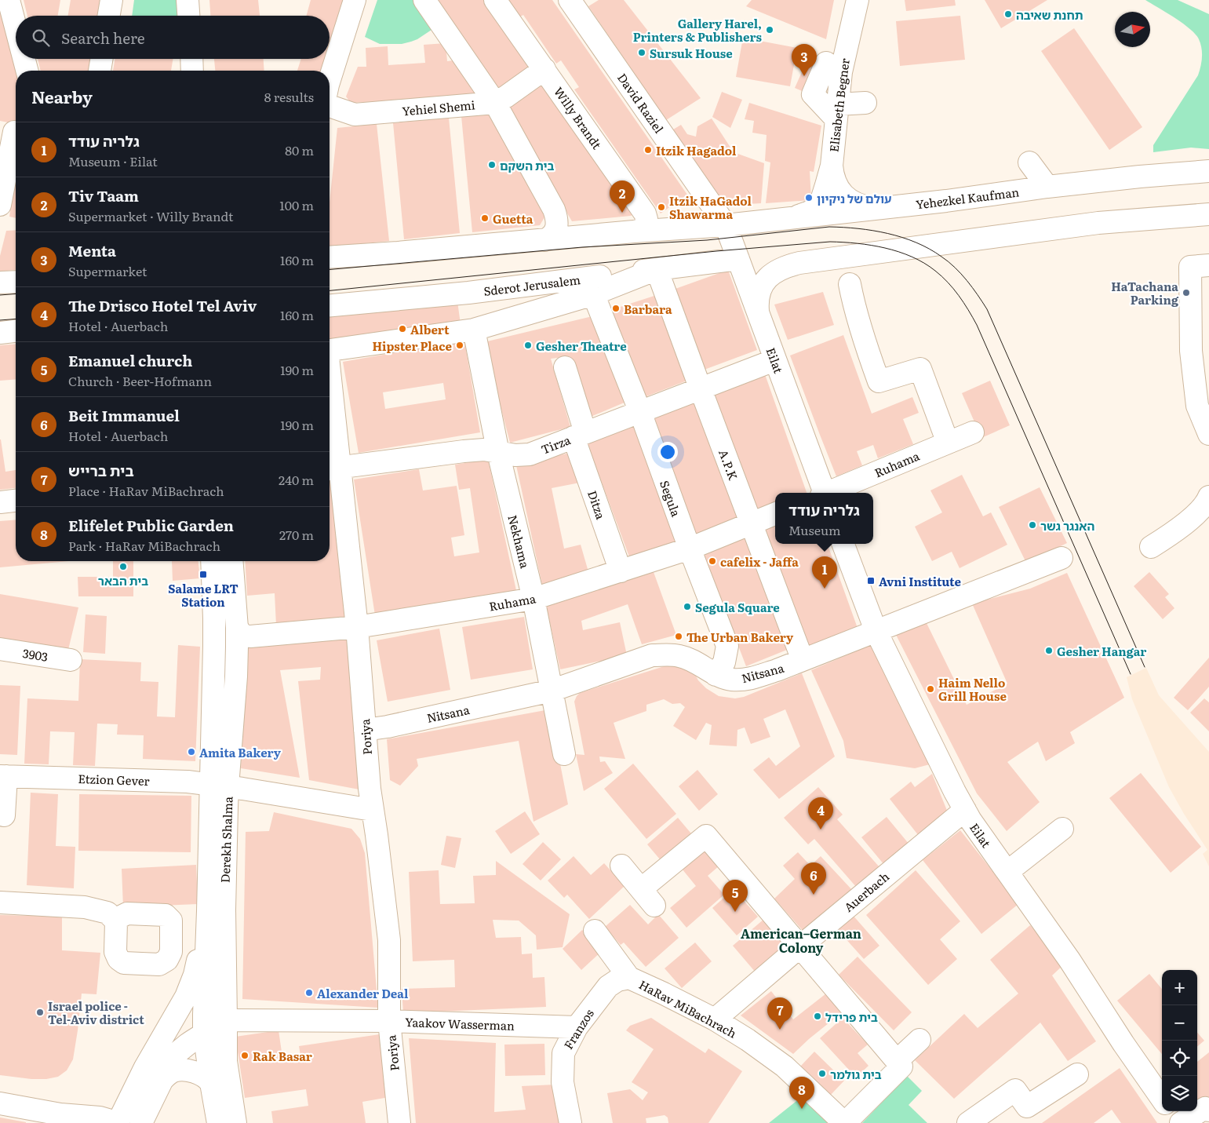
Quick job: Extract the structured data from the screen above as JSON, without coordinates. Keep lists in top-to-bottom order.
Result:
{
  "streets": {
    "street": [
      "David Raziel",
      "Elisabeth Begner",
      "Yehiel Shemi",
      "Willy Brandt",
      "Yehezkel Kaufman",
      "Sderot Jerusalem",
      "Eilat",
      "Tirza",
      "Ruhama",
      "A.P.K",
      "Segula",
      "Ditza",
      "Nekhama",
      "3903",
      "Nitsana",
      "Poriya",
      "Etzion Gever",
      "Derekh Shalma",
      "Auerbach",
      "HaRav MiBachrach",
      "Yaakov Wasserman",
      "Franzos"
    ]
  },
  "crossings": [
    ["David Raziel", "Yehezkel Kaufman"],
    ["David Raziel", "Eilat"],
    ["Elisabeth Begner", "Yehezkel Kaufman"],
    ["Yehiel Shemi", "Willy Brandt"],
    ["Yehezkel Kaufman", "Eilat"],
    ["Sderot Jerusalem", "Eilat"],
    ["Sderot Jerusalem", "A.P.K"],
    ["Sderot Jerusalem", "Segula"],
    ["Eilat", "Tirza"],
    ["Eilat", "Nitsana"],
    ["Eilat", "Auerbach"],
    ["Tirza", "A.P.K"],
    ["Tirza", "Segula"],
    ["Tirza", "Ditza"],
    ["Tirza", "Nekhama"],
    ["Tirza", "Poriya"],
    ["Ruhama", "A.P.K"],
    ["Ruhama", "Segula"],
    ["Ruhama", "Ditza"],
    ["Ruhama", "Nekhama"],
    ["Ruhama", "Poriya"],
    ["Ruhama", "Derekh Shalma"],
    ["A.P.K", "Nitsana"],
    ["Segula", "Nitsana"],
    ["Nekhama", "Nitsana"],
    ["Nitsana", "Poriya"],
    ["Poriya", "Etzion Gever"],
    ["Poriya", "Yaakov Wasserman"],
    ["Etzion Gever", "Derekh Shalma"],
    ["Derekh Shalma", "Yaakov Wasserman"],
    ["Auerbach", "HaRav MiBachrach"],
    ["HaRav MiBachrach", "Franzos"],
    ["Yaakov Wasserman", "Franzos"]
  ],
  "districts": ["American–German Colony"],
  "places": {
    "other": [
      "תחנת שאיבה",
      "Gallery Harel, Printers & Publishers",
      "Sursuk House",
      "Itzik Hagadol",
      "בית השקם",
      "עולם של ניקיון",
      "Itzik HaGadol Shawarma",
      "Guetta",
      "HaTachana Parking",
      "Barbara",
      "Albert",
      "Hipster Place",
      "Gesher Theatre",
      "האנגר גשר",
      "cafelix - Jaffa",
      "בית הבאר",
      "Segula Square",
      "The Urban Bakery",
      "Gesher Hangar",
      "Haim Nello Grill House",
      "Amita Bakery",
      "Alexander Deal",
      "Israel police - Tel-Aviv district",
      "בית פרידל",
      "Rak Basar",
      "בית גולמר"
    ],
    "transit": ["Salame LRT Station", "Avni Institute"]
  },
  "north": "right",
  "page": {
    "search": "Search here",
    "pins": [
      "3",
      "2",
      "1",
      "4",
      "6",
      "5",
      "7",
      "8"
    ],
    "heading": ["Nearby", "8 results"],
    "list": [
      {
        "mark": "1",
        "name": "גלריה עודד",
        "note": "Museum · Eilat",
        "value": "80 m"
      },
      {
        "mark": "2",
        "name": "Tiv Taam",
        "note": "Supermarket · Willy Brandt",
        "value": "100 m"
      },
      {
        "mark": "3",
        "name": "Menta",
        "note": "Supermarket",
        "value": "160 m"
      },
      {
        "mark": "4",
        "name": "The Drisco Hotel Tel Aviv",
        "note": "Hotel · Auerbach",
        "value": "160 m"
      },
      {
        "mark": "5",
        "name": "Emanuel church",
        "note": "Church · Beer-Hofmann",
        "value": "190 m"
      },
      {
        "mark": "6",
        "name": "Beit Immanuel",
        "note": "Hotel · Auerbach",
        "value": "190 m"
      },
      {
        "mark": "7",
        "name": "בית ברייש",
        "note": "Place · HaRav MiBachrach",
        "value": "240 m"
      },
      {
        "mark": "8",
        "name": "Elifelet Public Garden",
        "note": "Park · HaRav MiBachrach",
        "value": "270 m"
      }
    ],
    "popup": ["גלריה עודד", "Museum"],
    "map_buttons": ["+", "−"]
  }
}
